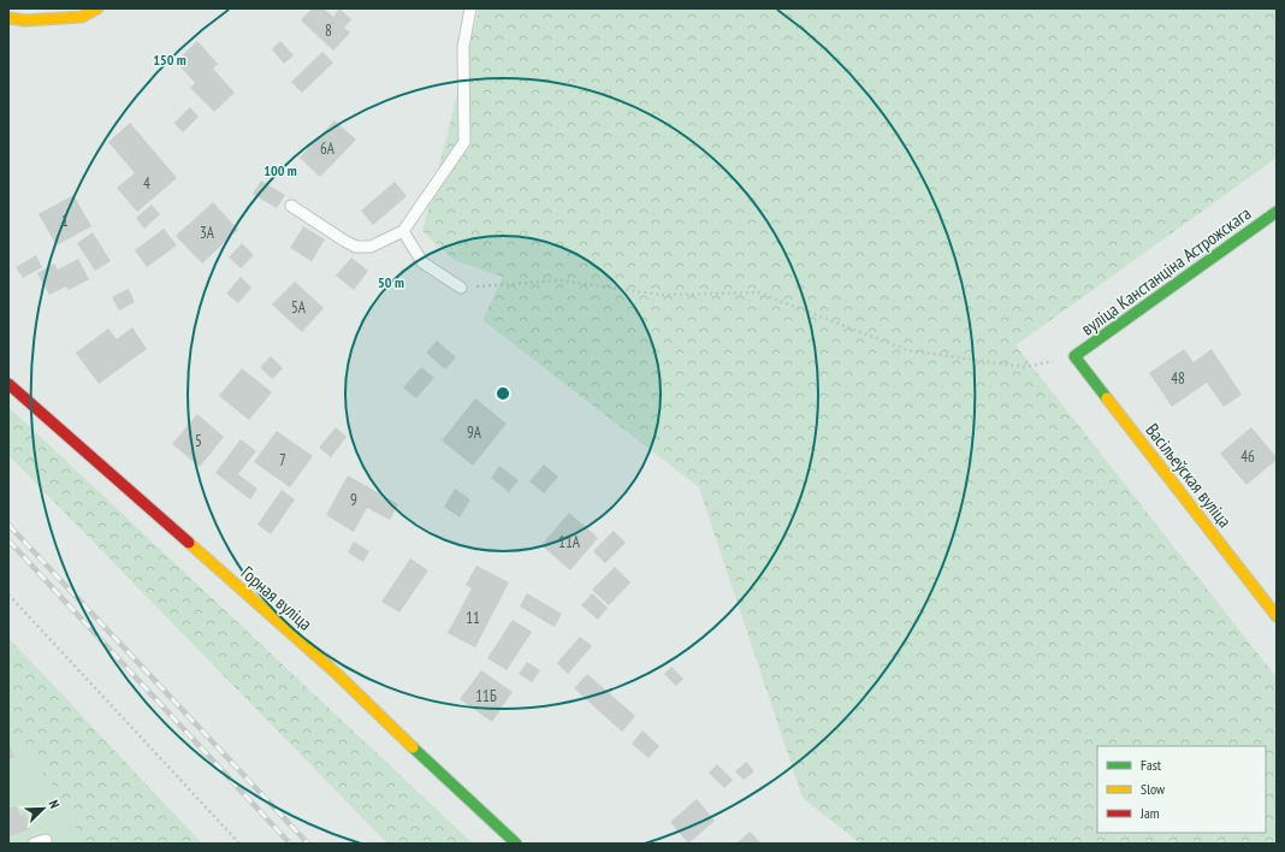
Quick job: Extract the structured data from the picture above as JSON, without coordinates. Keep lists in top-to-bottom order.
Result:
{
  "streets": {
    "street": ["вуліца Канстанціна Астрожскага", "Васільеўская вуліца", "Горная вуліца"]
  },
  "crossings": [
    ["вуліца Канстанціна Астрожскага", "Васільеўская вуліца"]
  ],
  "house_numbers": [
    "8",
    "6А",
    "4",
    "1",
    "3А",
    "5А",
    "48",
    "9А",
    "5",
    "46",
    "7",
    "9",
    "11А",
    "11",
    "11Б"
  ],
  "legend": ["Fast", "Slow", "Jam"],
  "north": "top right",
  "rings": ["150 m", "100 m", "50 m"]
}
